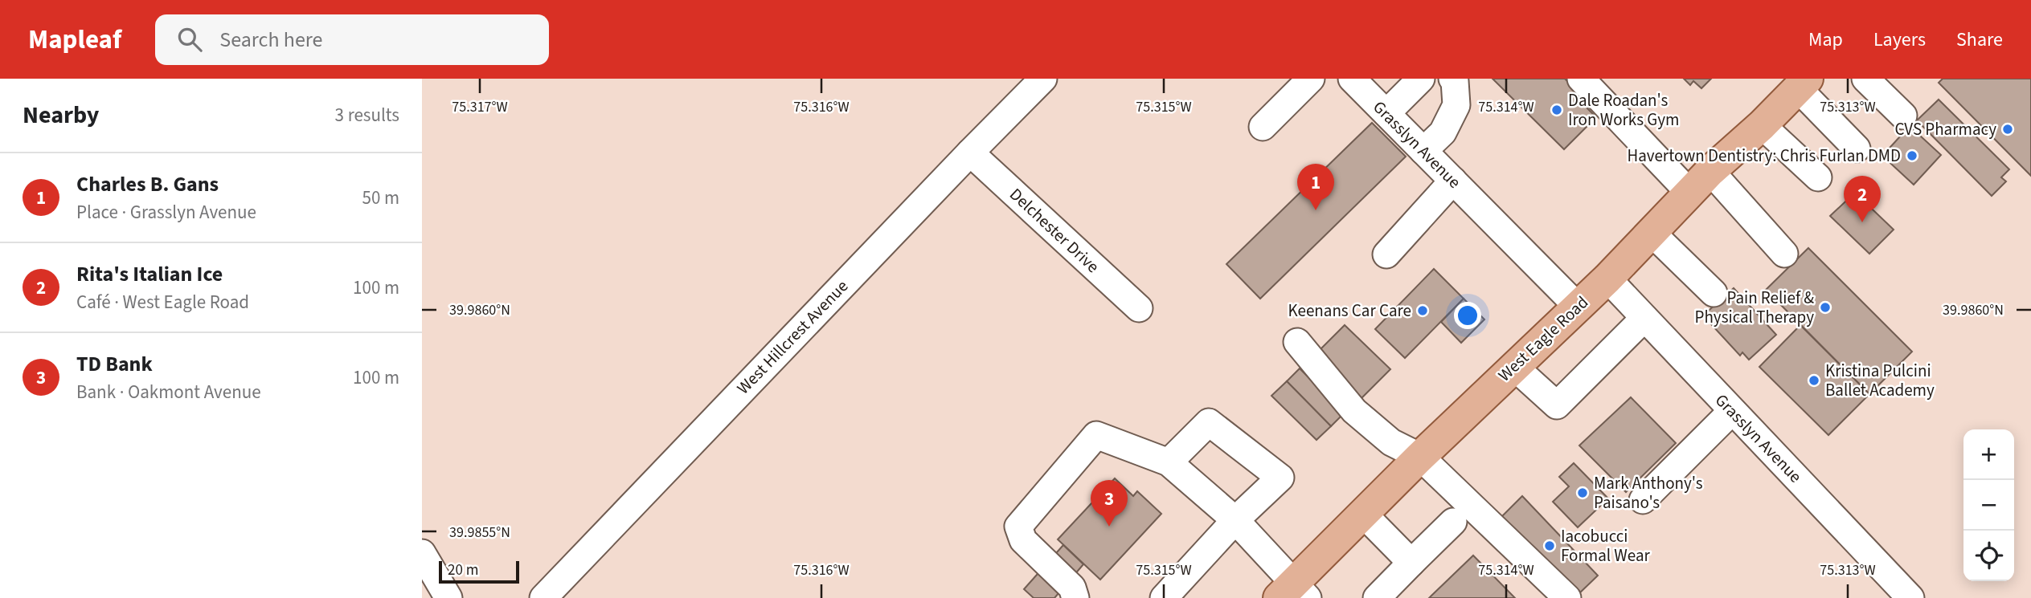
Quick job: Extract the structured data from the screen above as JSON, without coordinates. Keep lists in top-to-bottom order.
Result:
{
  "streets": {
    "main road": ["West Eagle Road"],
    "street": ["Grasslyn Avenue", "Delchester Drive", "West Hillcrest Avenue"]
  },
  "crossings": [
    ["Grasslyn Avenue", "West Eagle Road"],
    ["Delchester Drive", "West Hillcrest Avenue"]
  ],
  "places": [
    "Dale Roadan's Iron Works Gym",
    "CVS Pharmacy",
    "Havertown Dentistry: Chris Furlan DMD",
    "Pain Relief & Physical Therapy",
    "Keenans Car Care",
    "Kristina Pulcini Ballet Academy",
    "Mark Anthony's Paisano's",
    "Iacobucci Formal Wear"
  ],
  "scale_bar": "20 m",
  "page": {
    "header": "Mapleaf",
    "search": "Search here",
    "nav": ["Map", "Layers", "Share"],
    "heading": ["Nearby", "3 results"],
    "list": [
      {
        "mark": "1",
        "name": "Charles B. Gans",
        "note": "Place · Grasslyn Avenue",
        "value": "50 m"
      },
      {
        "mark": "2",
        "name": "Rita's Italian Ice",
        "note": "Café · West Eagle Road",
        "value": "100 m"
      },
      {
        "mark": "3",
        "name": "TD Bank",
        "note": "Bank · Oakmont Avenue",
        "value": "100 m"
      }
    ],
    "pins": ["1", "2", "3"],
    "map_buttons": ["+", "−"],
    "scale": "20 m"
  },
  "coordinates": [
    "75.317°W",
    "75.316°W",
    "75.315°W",
    "75.314°W",
    "75.313°W",
    "39.9860°N",
    "39.9855°N"
  ]
}
